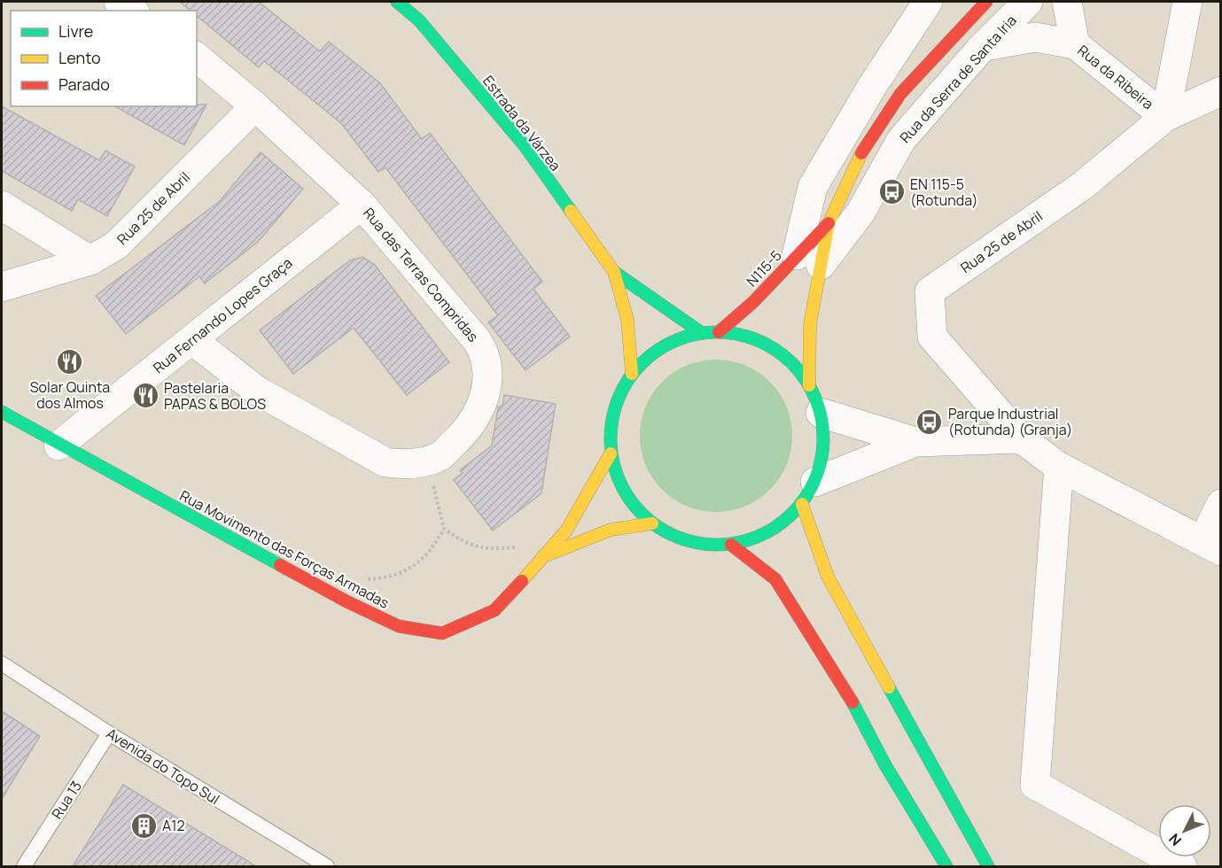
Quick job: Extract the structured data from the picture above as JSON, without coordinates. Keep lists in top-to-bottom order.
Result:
{
  "streets": {
    "main road": ["Estrada da Várzea", "N115-5", "Rua Movimento das Forças Armadas"],
    "street": [
      "Rua da Ribeira",
      "Rua da Serra de Santa Iria",
      "Rua 25 de Abril",
      "Rua das Terras Compridas",
      "Rua Fernando Lopes Graça"
    ],
    "lane": ["Avenida do Topo Sul", "Rua 13"]
  },
  "crossings": [
    ["Rua da Ribeira", "Rua 25 de Abril"],
    ["Rua da Serra de Santa Iria", "N115-5"],
    ["Rua 25 de Abril", "Rua das Terras Compridas"],
    ["Rua das Terras Compridas", "Rua Fernando Lopes Graça"],
    ["Rua Fernando Lopes Graça", "Rua Movimento das Forças Armadas"],
    ["Avenida do Topo Sul", "Rua 13"]
  ],
  "places": {
    "bus stop": ["EN 115-5 (Rotunda)", "Parque Industrial (Rotunda) (Granja)"],
    "restaurant": ["Solar Quinta dos Almos", "Pastelaria PAPAS & BOLOS"],
    "building": ["A12"]
  },
  "legend": ["Livre", "Lento", "Parado"],
  "north": "bottom left"
}
